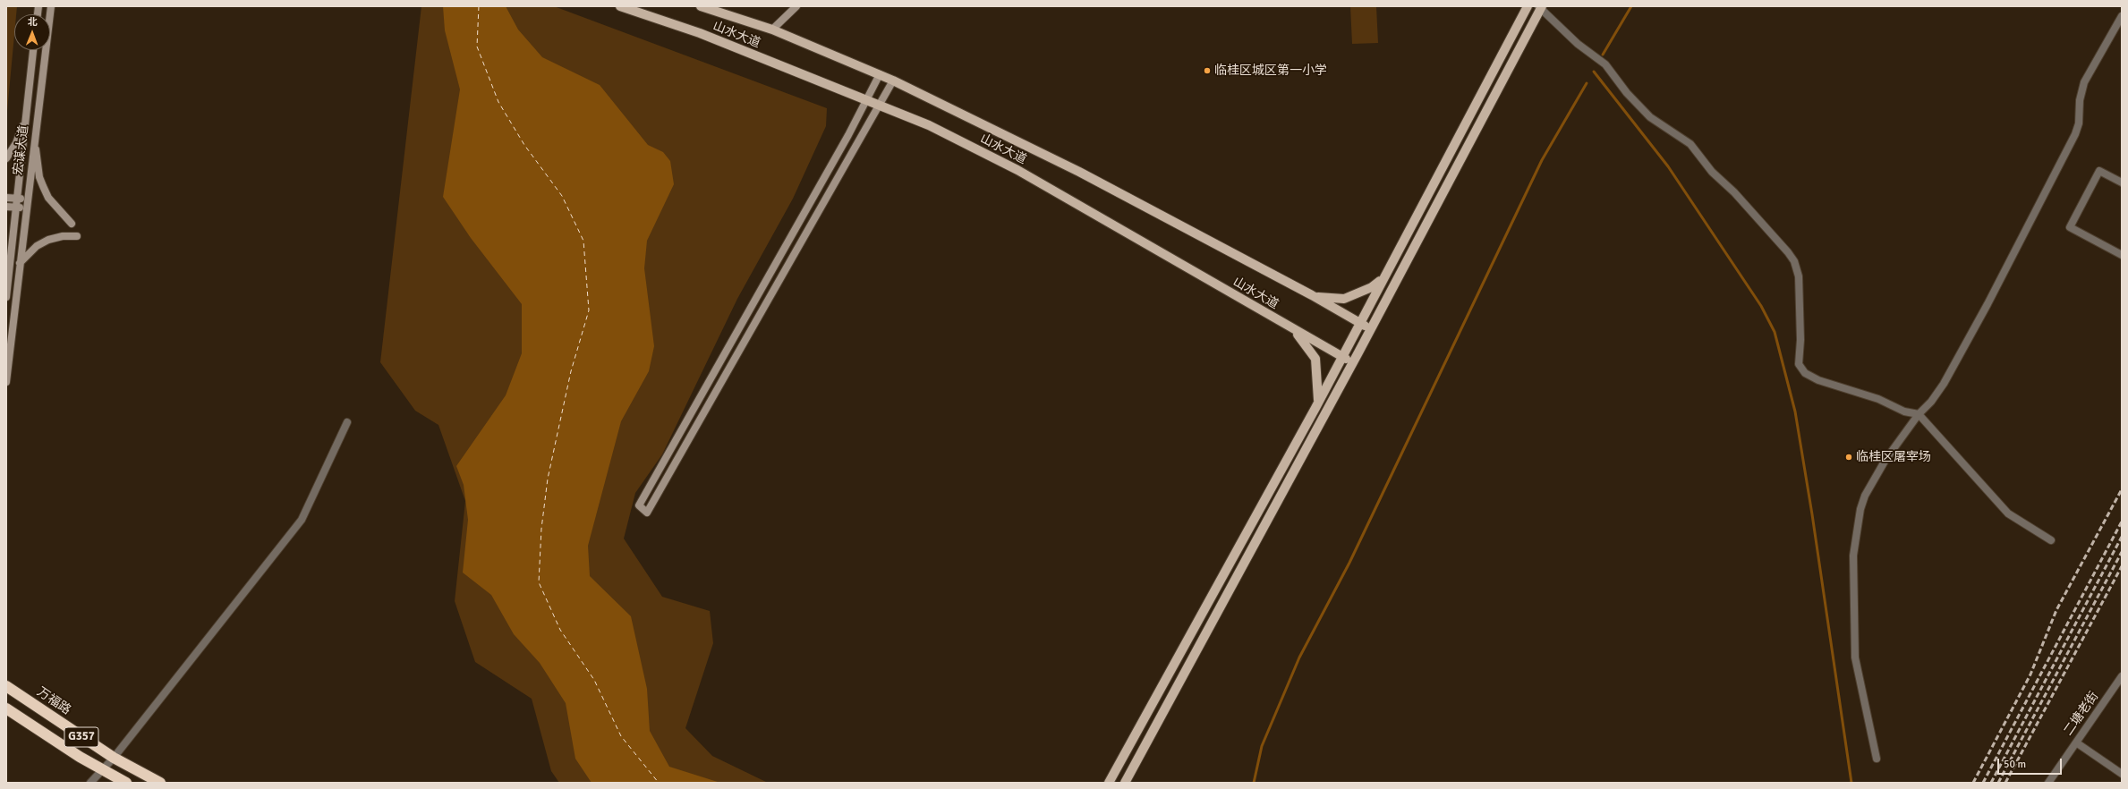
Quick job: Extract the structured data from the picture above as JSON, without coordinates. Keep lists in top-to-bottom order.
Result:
{
  "streets": {
    "highway": ["万福路", "G357"],
    "main road": ["山水大道"],
    "street": ["宏谋大道", "二塘老街"]
  },
  "places": ["临桂区城区第一小学", "临桂区屠宰场"],
  "scale_bar": "50 m",
  "north": "top"
}
